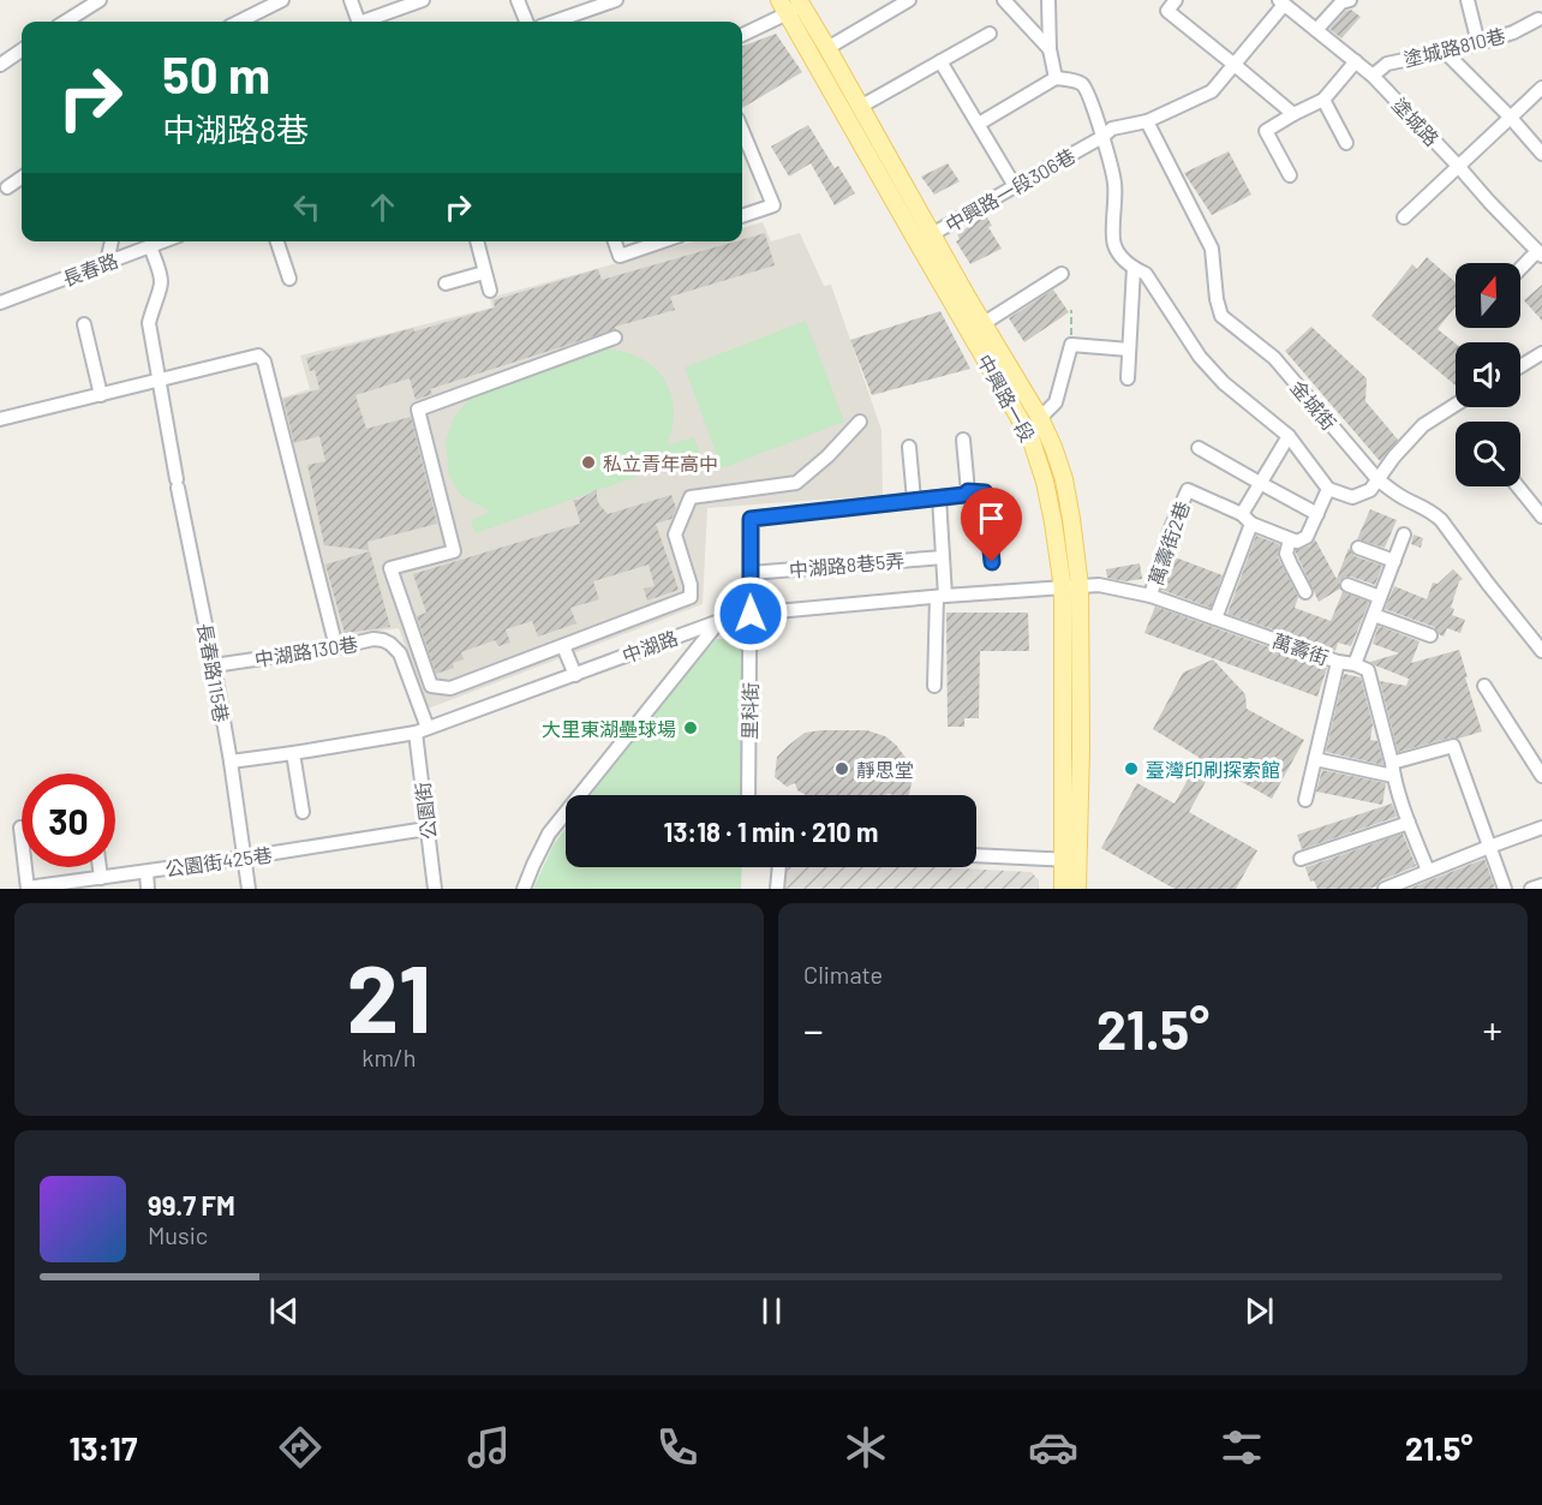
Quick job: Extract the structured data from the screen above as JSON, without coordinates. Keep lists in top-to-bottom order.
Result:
{
  "streets": {
    "main road": ["中興路一段"],
    "street": [
      "塗城路810巷",
      "塗城路",
      "中興路一段306巷",
      "長春路",
      "金城街",
      "萬壽街2巷",
      "中湖路8巷5弄",
      "中湖路",
      "萬壽街",
      "中湖路130巷",
      "長春路115巷",
      "里科街",
      "公園街",
      "公園街425巷"
    ]
  },
  "crossings": [
    ["塗城路810巷", "塗城路"],
    ["塗城路", "中興路一段306巷"],
    ["中興路一段306巷", "中興路一段"],
    ["中興路一段306巷", "金城街"],
    ["長春路", "長春路115巷"],
    ["中興路一段", "中湖路"],
    ["中興路一段", "萬壽街"],
    ["萬壽街2巷", "萬壽街"],
    ["中湖路8巷5弄", "里科街"],
    ["中湖路", "萬壽街"],
    ["中湖路", "中湖路130巷"],
    ["中湖路", "長春路115巷"],
    ["中湖路", "里科街"],
    ["中湖路", "公園街"],
    ["中湖路130巷", "長春路115巷"],
    ["中湖路130巷", "公園街"],
    ["長春路115巷", "公園街425巷"],
    ["公園街", "公園街425巷"]
  ],
  "places": [
    "私立青年高中",
    "大里東湖壘球場",
    "靜思堂",
    "臺灣印刷探索館"
  ],
  "north": "top",
  "page": {
    "turn": ["50 m", "中湖路8巷"],
    "limit": "30",
    "trip": "13:18 · 1 min · 210 m",
    "tile": [
      ["21", "km/h"],
      "Climate"
    ],
    "heat": ["−", "21.5°", "+"],
    "song": ["99.7 FM", "Music"],
    "tabs": ["13:17", "21.5°"]
  }
}
